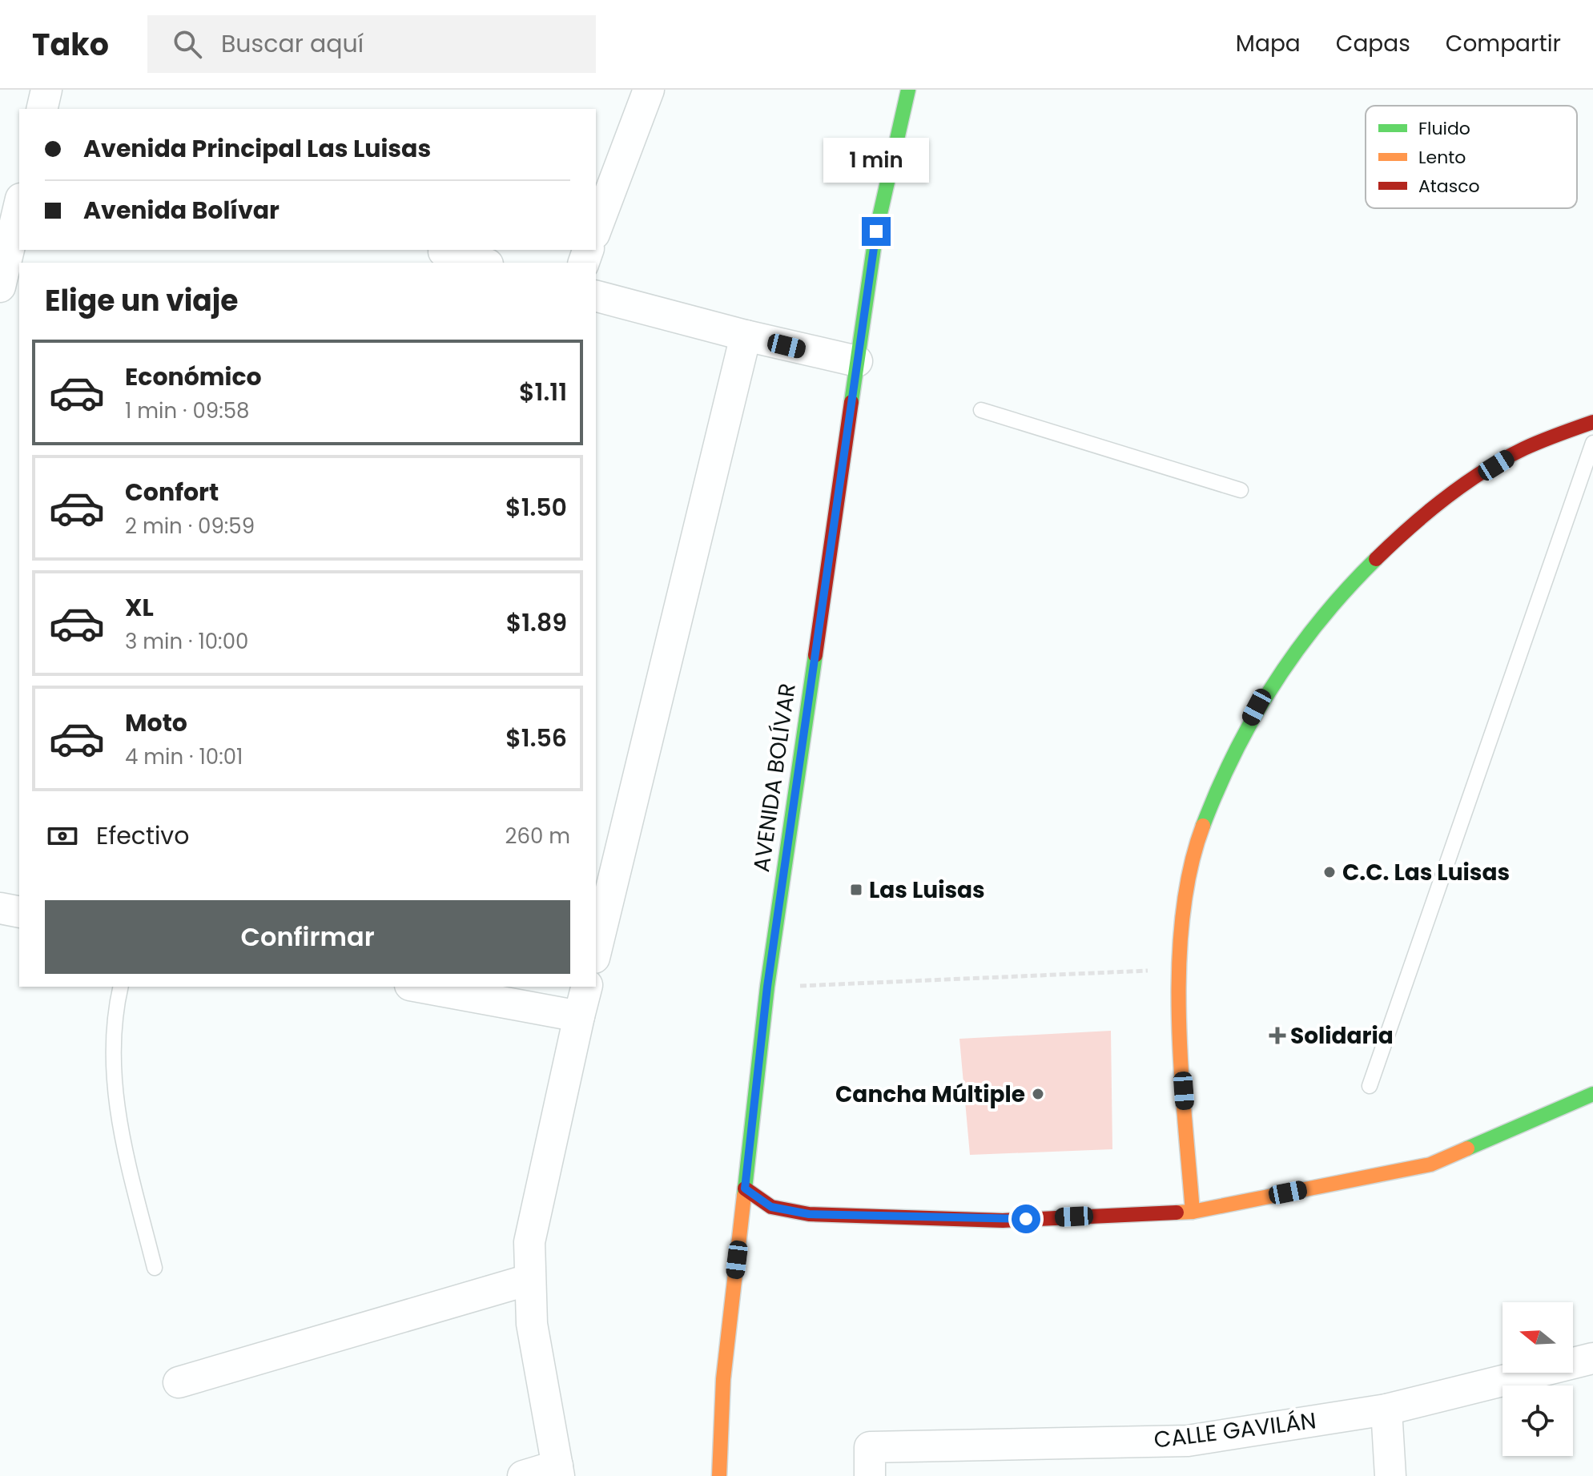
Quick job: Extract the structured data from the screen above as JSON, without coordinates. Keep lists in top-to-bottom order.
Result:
{
  "streets": {
    "street": ["AVENIDA BOLÍVAR", "CALLE GAVILÁN"]
  },
  "places": {
    "other": ["C.C. Las Luisas", "Cancha Múltiple"],
    "transit": ["Las Luisas"],
    "health": ["Solidaria"]
  },
  "legend": ["Fluido", "Lento", "Atasco"],
  "north": "left",
  "page": {
    "header": "Tako",
    "search": "Buscar aquí",
    "nav": ["Mapa", "Capas", "Compartir"],
    "banner": ["Avenida Principal Las Luisas", "Avenida Bolívar"],
    "bubble": "1 min",
    "heading": "Elige un viaje",
    "list": [
      {
        "name": "Económico",
        "note": "1 min · 09:58",
        "value": "$1.11"
      },
      {
        "name": "Confort",
        "note": "2 min · 09:59",
        "value": "$1.50"
      },
      {
        "name": "XL",
        "note": "3 min · 10:00",
        "value": "$1.89"
      },
      {
        "name": "Moto",
        "note": "4 min · 10:01",
        "value": "$1.56"
      }
    ],
    "pay": ["Efectivo", "260 m"],
    "buttons": "Confirmar"
  }
}
